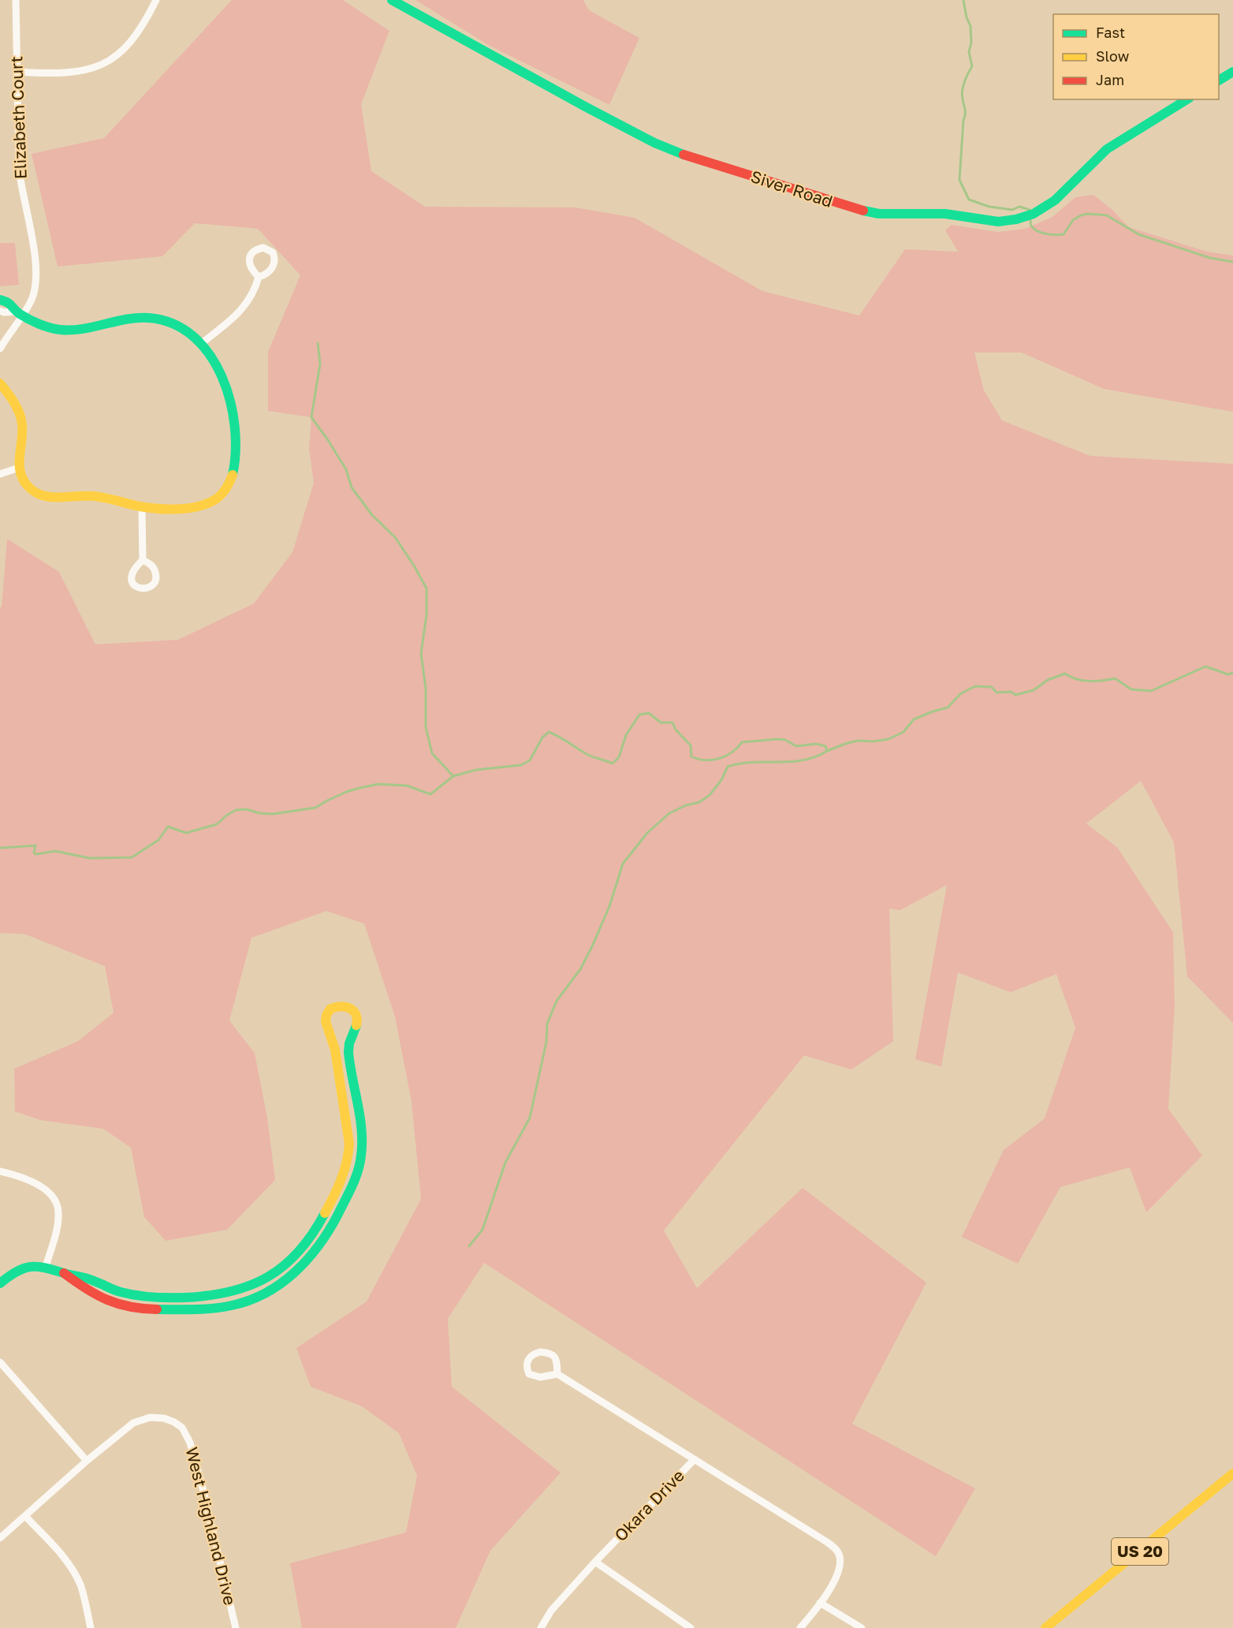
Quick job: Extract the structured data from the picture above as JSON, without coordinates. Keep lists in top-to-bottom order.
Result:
{
  "streets": {
    "street": [
      "Elizabeth Court",
      "Siver Road",
      "Okara Drive",
      "West Highland Drive",
      "US 20"
    ]
  },
  "legend": ["Fast", "Slow", "Jam"]
}
